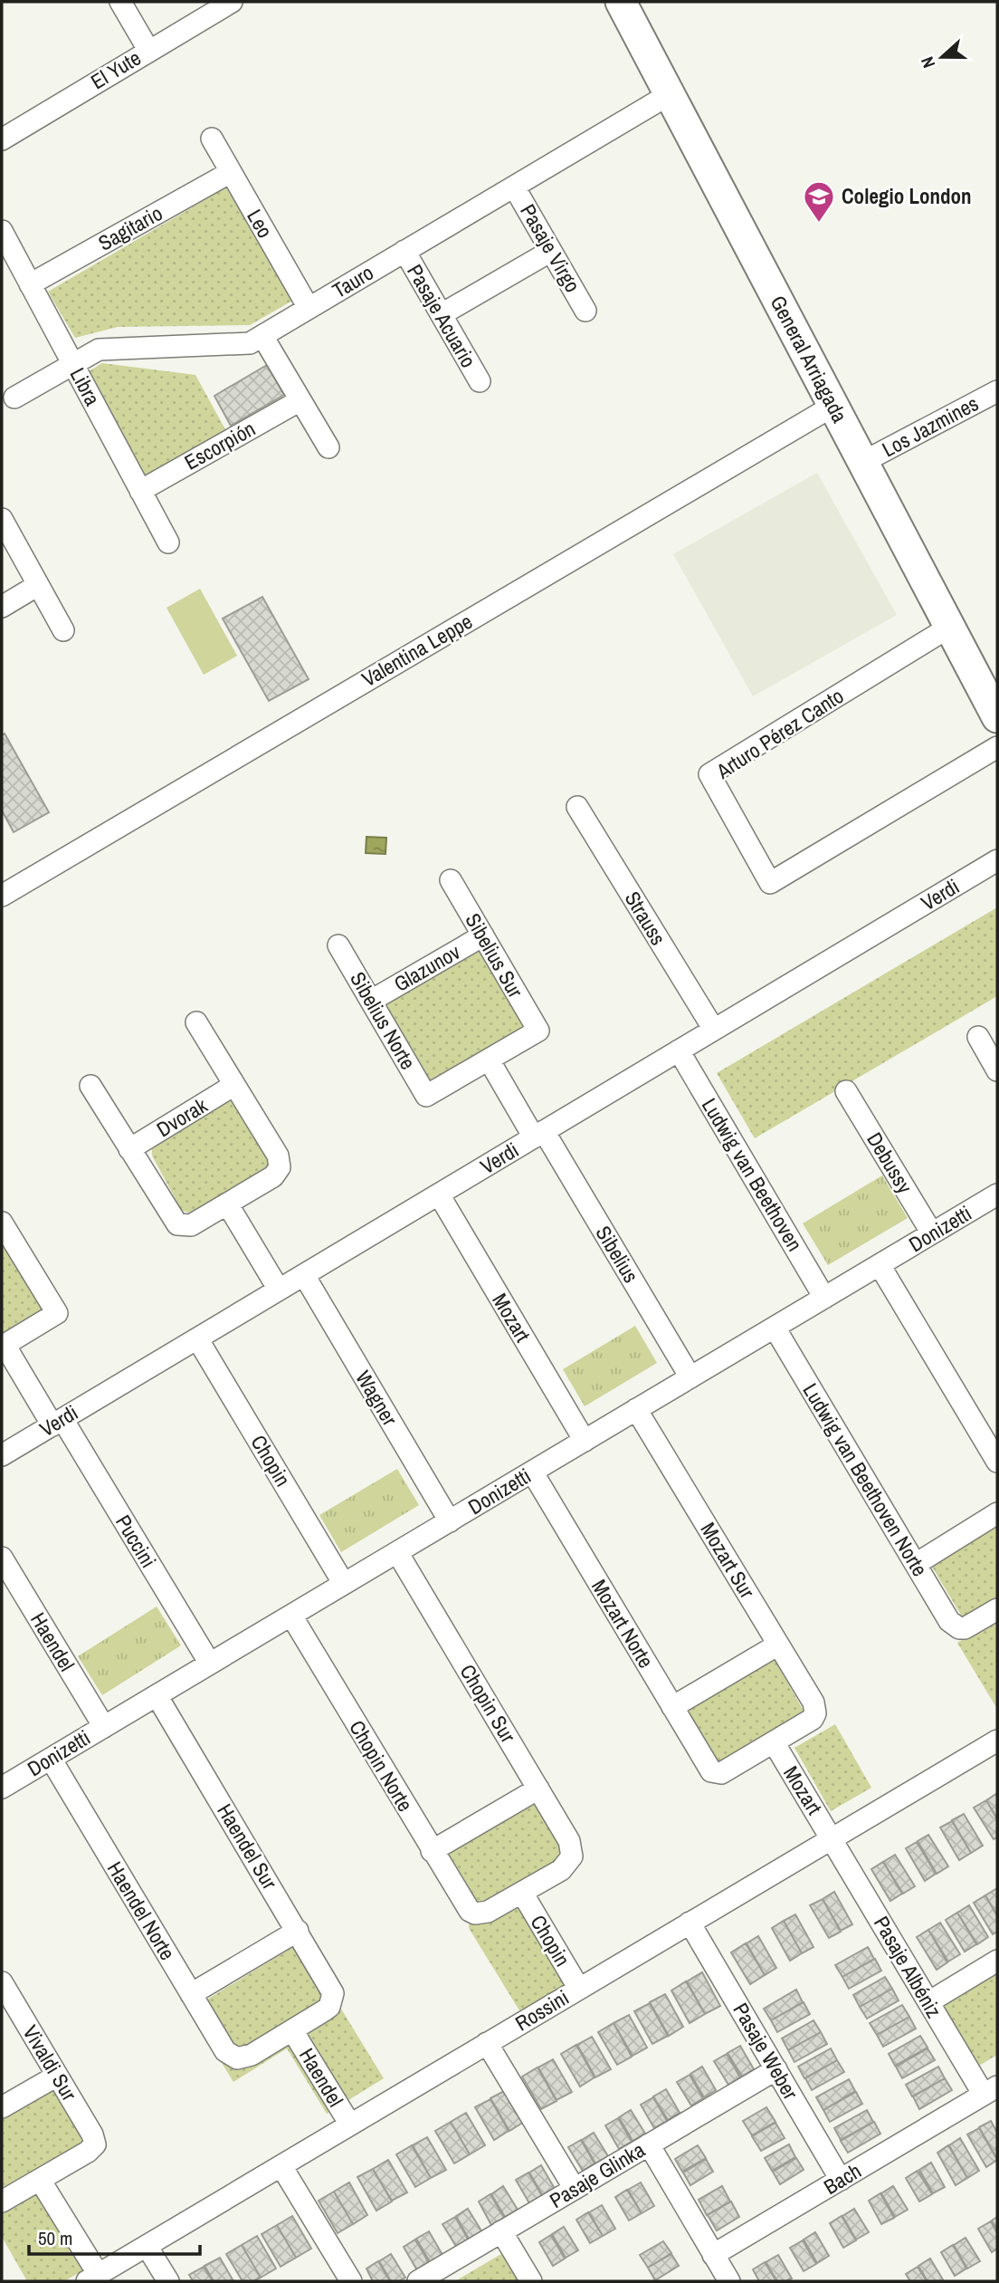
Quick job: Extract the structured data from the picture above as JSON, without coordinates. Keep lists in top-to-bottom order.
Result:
{
  "streets": {
    "street": [
      "El Yute",
      "Leo",
      "Sagitario",
      "Pasaje Virgo",
      "Tauro",
      "Pasaje Acuario",
      "General Arriagada",
      "Libra",
      "Los Jazmines",
      "Escorpión",
      "Valentina Leppe",
      "Arturo Pérez Canto",
      "Verdi",
      "Strauss",
      "Sibelius Sur",
      "Glazunov",
      "Sibelius Norte",
      "Dvorak",
      "Debussy",
      "Ludwig van Beethoven",
      "Donizetti",
      "Sibelius",
      "Mozart",
      "Wagner",
      "Chopin",
      "Ludwig van Beethoven Norte",
      "Puccini",
      "Mozart Sur",
      "Mozart Norte",
      "Haendel",
      "Chopin Sur",
      "Chopin Norte",
      "Haendel Sur",
      "Haendel Norte",
      "Pasaje Albéniz",
      "Rossini",
      "Pasaje Weber",
      "Vivaldi Sur",
      "Pasaje Glinka",
      "Bach"
    ]
  },
  "crossings": [
    ["Leo", "Sagitario"],
    ["Leo", "Tauro"],
    ["Sagitario", "Libra"],
    ["Pasaje Virgo", "Tauro"],
    ["Tauro", "Pasaje Acuario"],
    ["Tauro", "General Arriagada"],
    ["Tauro", "Libra"],
    ["General Arriagada", "Los Jazmines"],
    ["General Arriagada", "Valentina Leppe"],
    ["General Arriagada", "Arturo Pérez Canto"],
    ["Libra", "Escorpión"],
    ["Verdi", "Strauss"],
    ["Verdi", "Ludwig van Beethoven"],
    ["Verdi", "Sibelius"],
    ["Verdi", "Mozart"],
    ["Verdi", "Wagner"],
    ["Verdi", "Chopin"],
    ["Verdi", "Puccini"],
    ["Sibelius Sur", "Glazunov"],
    ["Sibelius Sur", "Sibelius Norte"],
    ["Sibelius Sur", "Sibelius"],
    ["Glazunov", "Sibelius Norte"],
    ["Sibelius Norte", "Sibelius"],
    ["Debussy", "Donizetti"],
    ["Ludwig van Beethoven", "Donizetti"],
    ["Donizetti", "Sibelius"],
    ["Donizetti", "Mozart"],
    ["Donizetti", "Wagner"],
    ["Donizetti", "Chopin"],
    ["Donizetti", "Ludwig van Beethoven Norte"],
    ["Donizetti", "Puccini"],
    ["Donizetti", "Mozart Sur"],
    ["Donizetti", "Mozart Norte"],
    ["Donizetti", "Haendel"],
    ["Donizetti", "Chopin Sur"],
    ["Donizetti", "Chopin Norte"],
    ["Donizetti", "Haendel Sur"],
    ["Donizetti", "Haendel Norte"],
    ["Mozart", "Mozart Sur"],
    ["Mozart", "Mozart Norte"],
    ["Mozart", "Pasaje Albéniz"],
    ["Mozart", "Rossini"],
    ["Chopin", "Chopin Sur"],
    ["Chopin", "Chopin Norte"],
    ["Chopin", "Rossini"],
    ["Haendel", "Haendel Sur"],
    ["Haendel", "Haendel Norte"],
    ["Haendel", "Rossini"],
    ["Pasaje Albéniz", "Rossini"],
    ["Pasaje Albéniz", "Bach"],
    ["Rossini", "Pasaje Weber"],
    ["Pasaje Weber", "Pasaje Glinka"],
    ["Pasaje Weber", "Bach"]
  ],
  "places": {
    "school or university": ["Colegio London"]
  },
  "scale_bar": "50 m",
  "north": "left"
}
